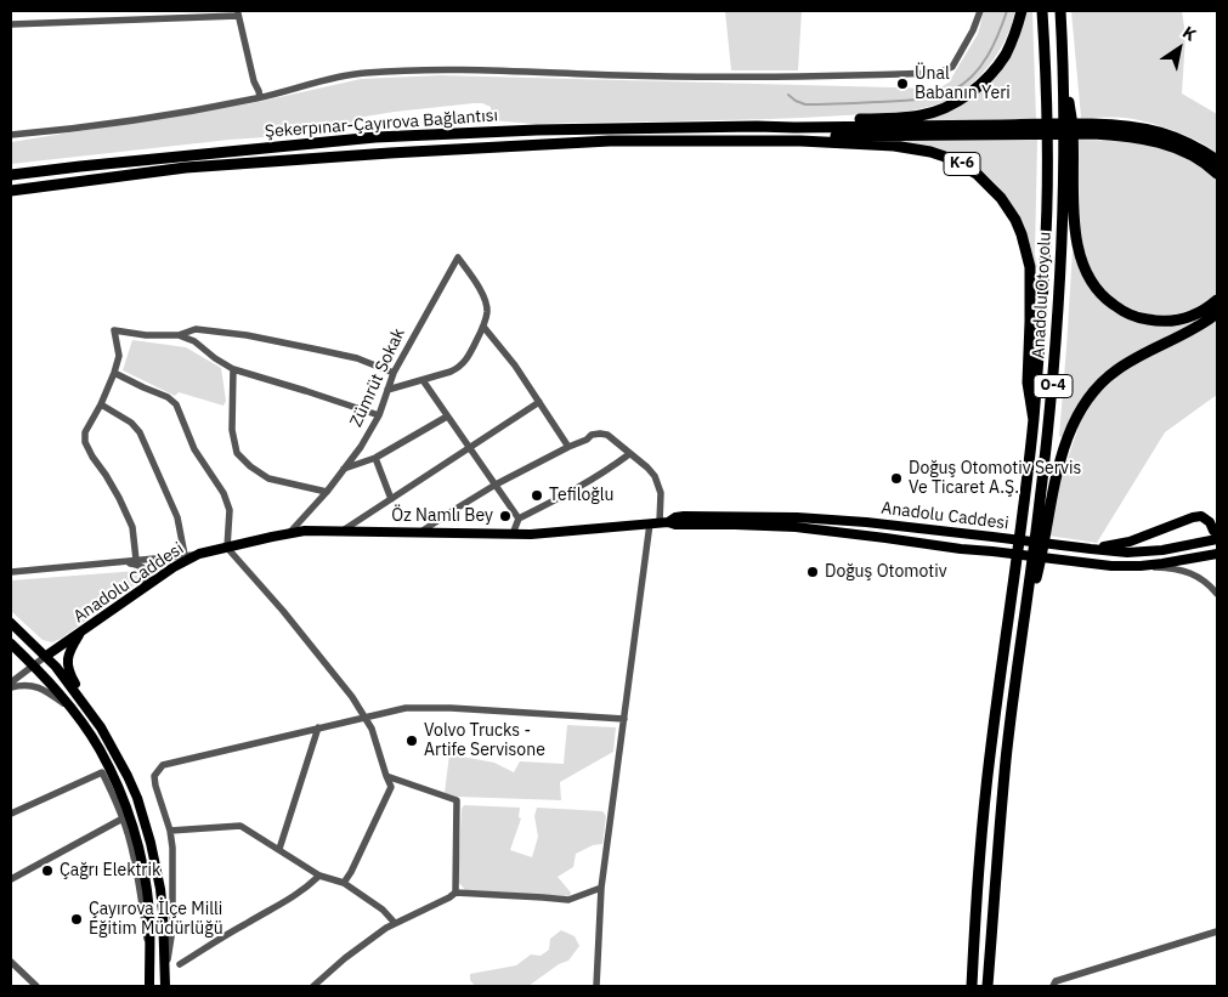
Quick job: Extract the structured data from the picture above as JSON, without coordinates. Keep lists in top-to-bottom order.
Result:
{
  "streets": {
    "highway": [
      "Şekerpınar-Çayırova Bağlantısı",
      "K-6",
      "Anadolu Otoyolu",
      "O-4"
    ],
    "main road": ["Anadolu Caddesi"],
    "street": ["Zümrüt Sokak"]
  },
  "crossings": [
    ["Şekerpınar-Çayırova Bağlantısı", "K-6"],
    ["K-6", "Anadolu Otoyolu"],
    ["Zümrüt Sokak", "Anadolu Caddesi"]
  ],
  "places": [
    "Ünal Babanın Yeri",
    "Doğuş Otomotiv Servis Ve Ticaret A.Ş.",
    "Tefiloğlu",
    "Öz Namlı Bey",
    "Doğuş Otomotiv",
    "Volvo Trucks - Artife Servisone",
    "Çağrı Elektrik",
    "Çayırova İlçe Milli Eğitim Müdürlüğü"
  ],
  "north": "top right"
}
